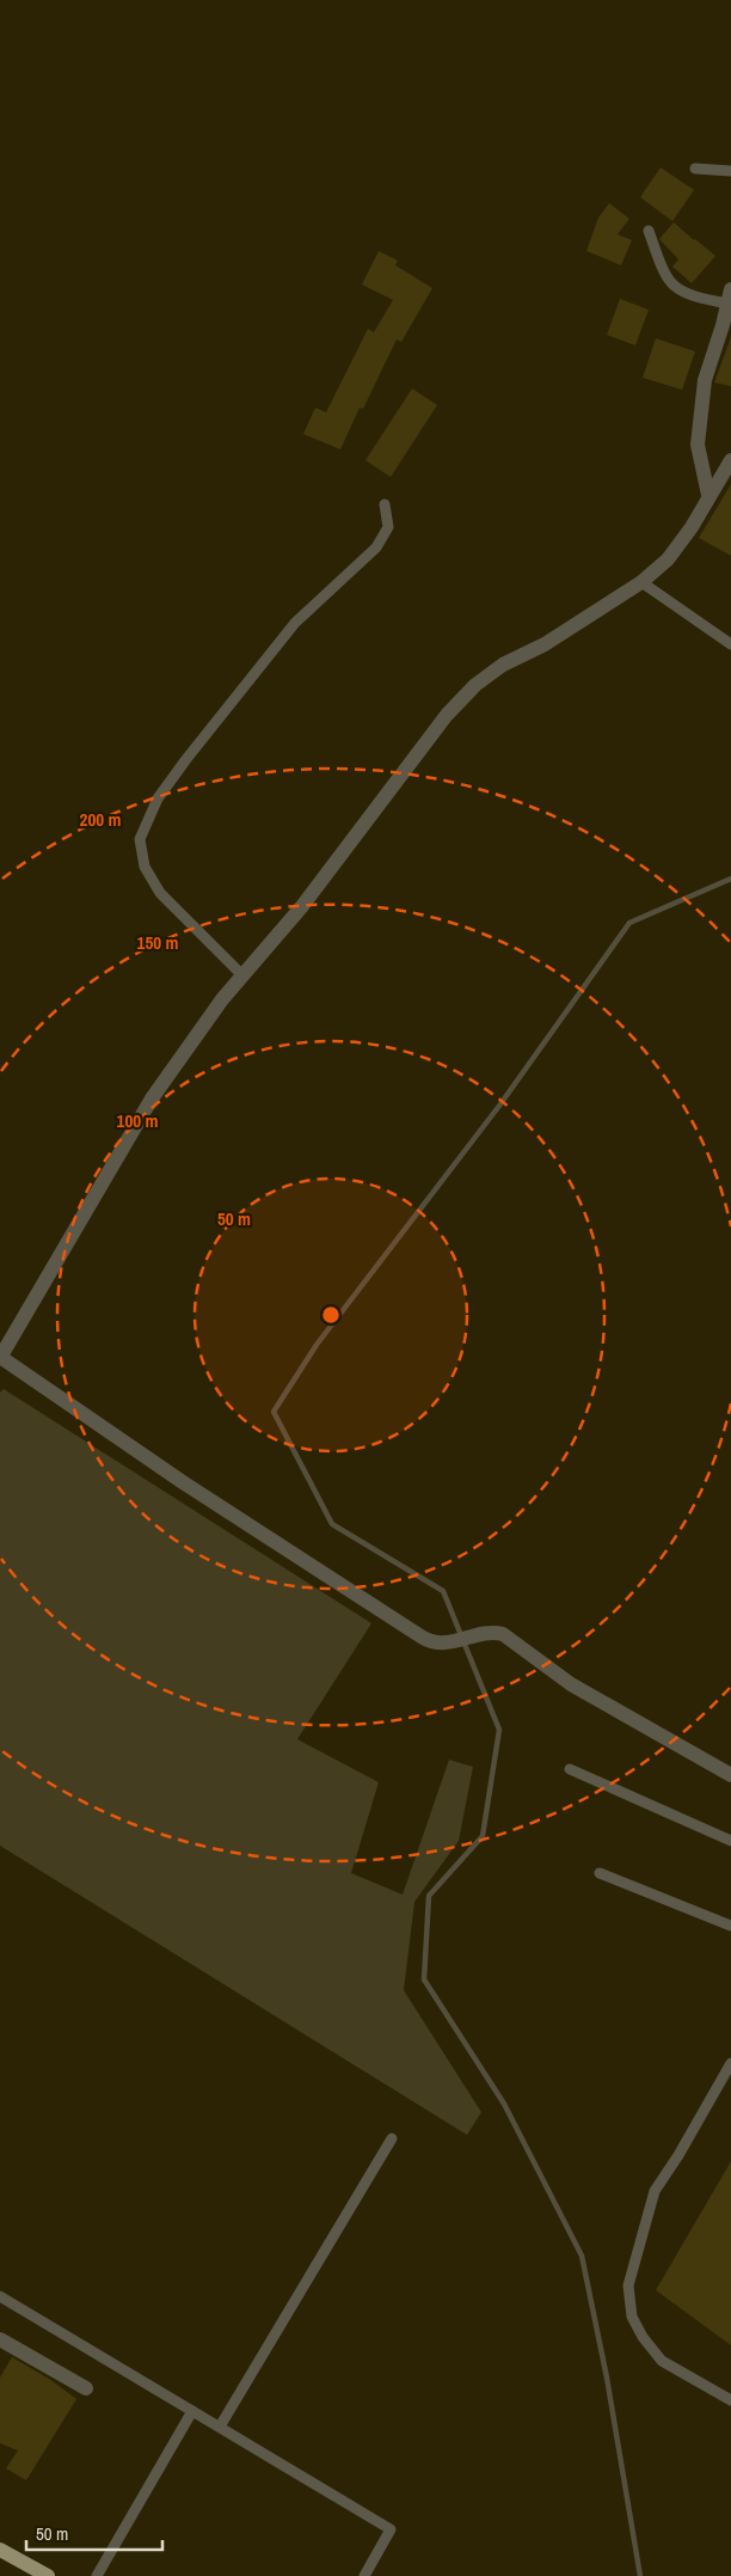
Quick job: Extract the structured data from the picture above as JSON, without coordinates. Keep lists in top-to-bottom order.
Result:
{
  "scale_bar": "50 m",
  "rings": [
    "200 m",
    "150 m",
    "100 m",
    "50 m"
  ]
}
